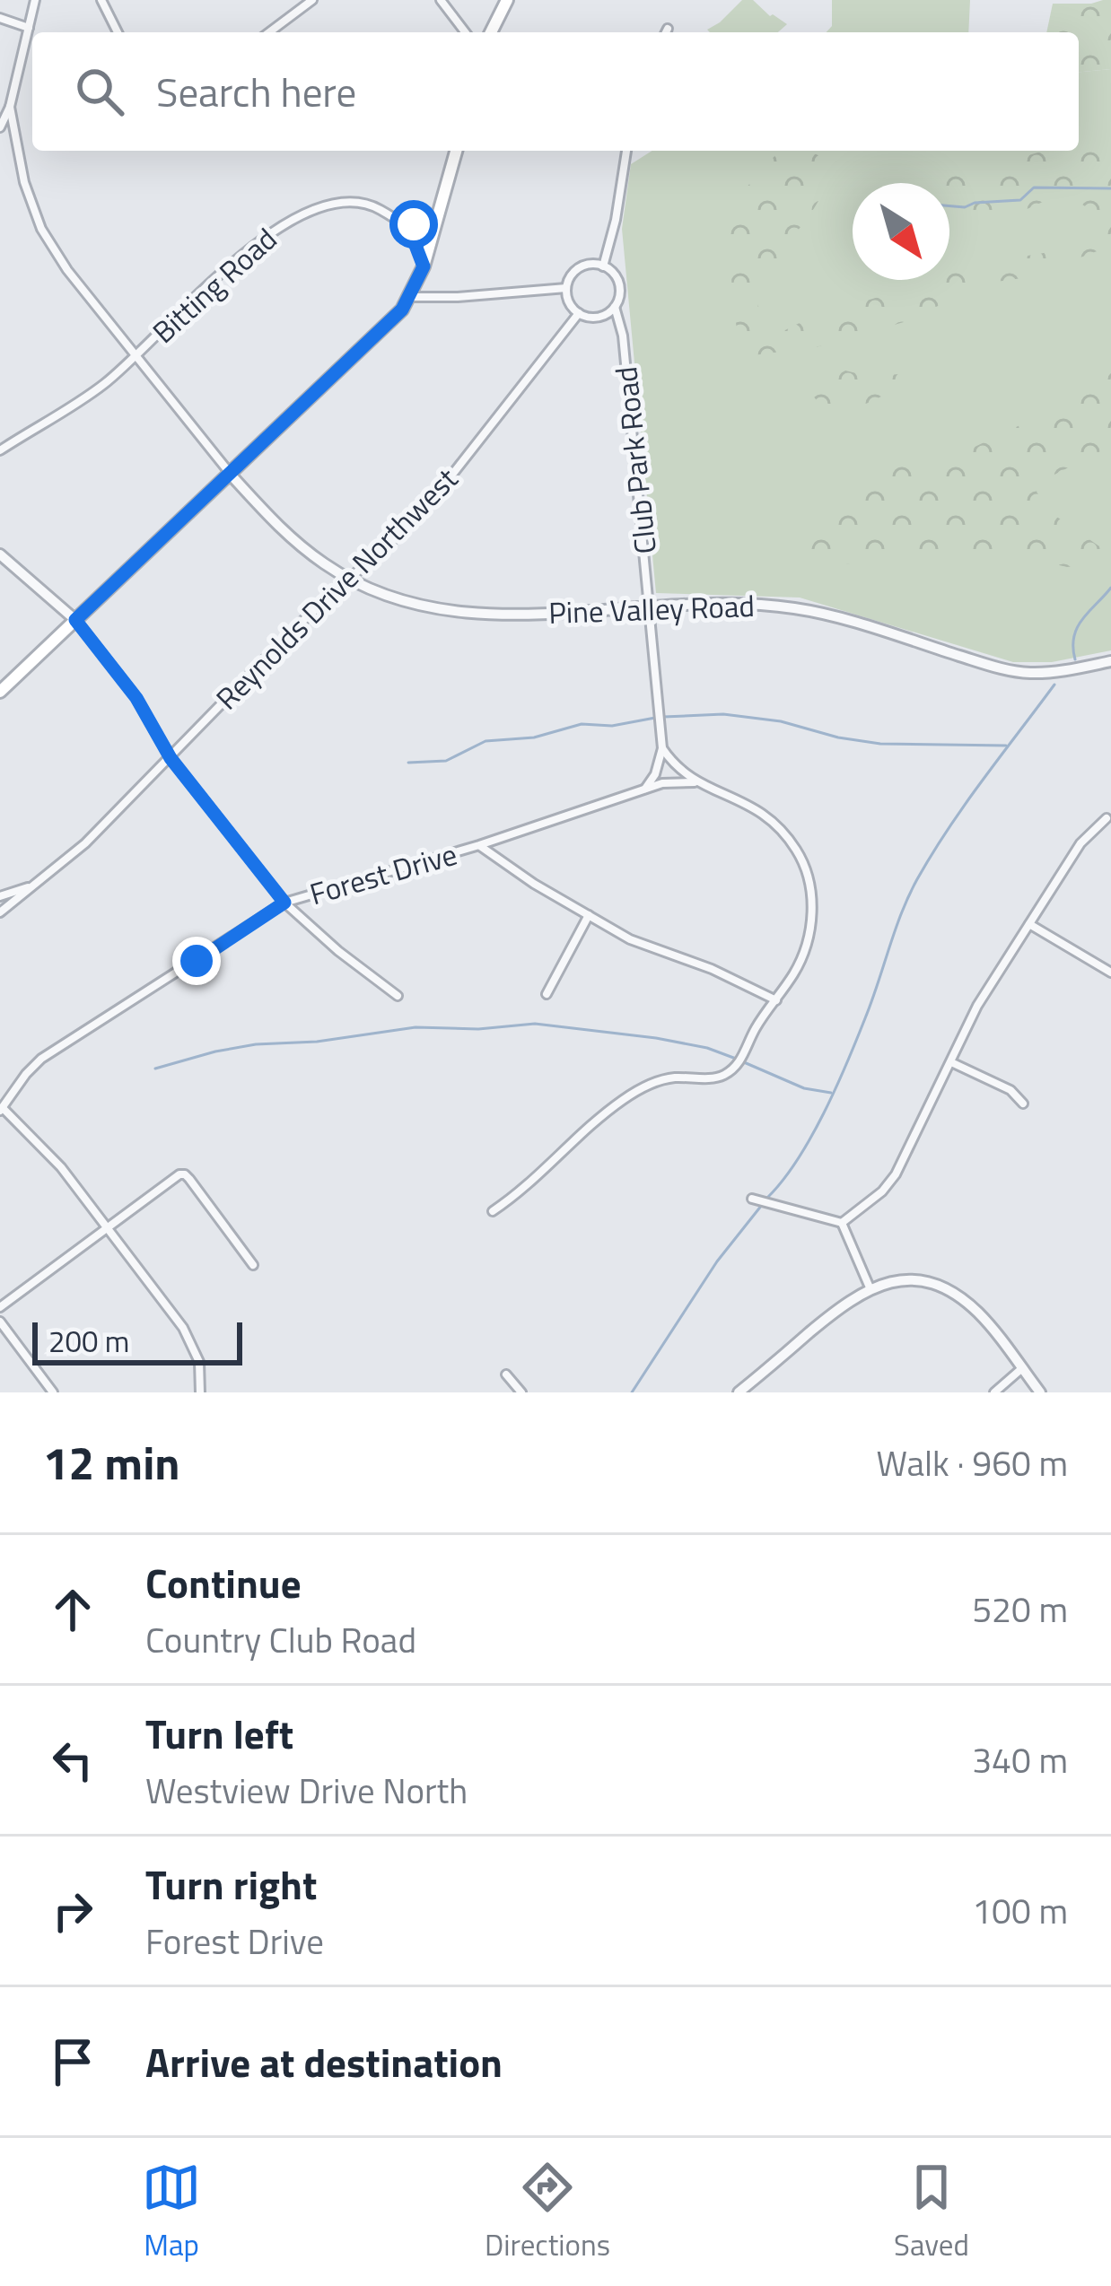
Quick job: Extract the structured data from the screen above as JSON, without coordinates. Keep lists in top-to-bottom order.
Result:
{
  "streets": {
    "street": [
      "Bitting Road",
      "Club Park Road",
      "Reynolds Drive Northwest",
      "Pine Valley Road",
      "Forest Drive"
    ]
  },
  "crossings": [
    ["Club Park Road", "Reynolds Drive Northwest"],
    ["Club Park Road", "Pine Valley Road"],
    ["Reynolds Drive Northwest", "Pine Valley Road"]
  ],
  "scale_bar": "200 m",
  "north": "bottom right",
  "page": {
    "search": "Search here",
    "scale": "200 m",
    "heading": ["12 min", "Walk · 960 m"],
    "list": [
      ["Continue", "Country Club Road", "520 m"],
      ["Turn left", "Westview Drive North", "340 m"],
      ["Turn right", "Forest Drive", "100 m"],
      "Arrive at destination"
    ],
    "nav": ["Map", "Directions", "Saved"]
  }
}
